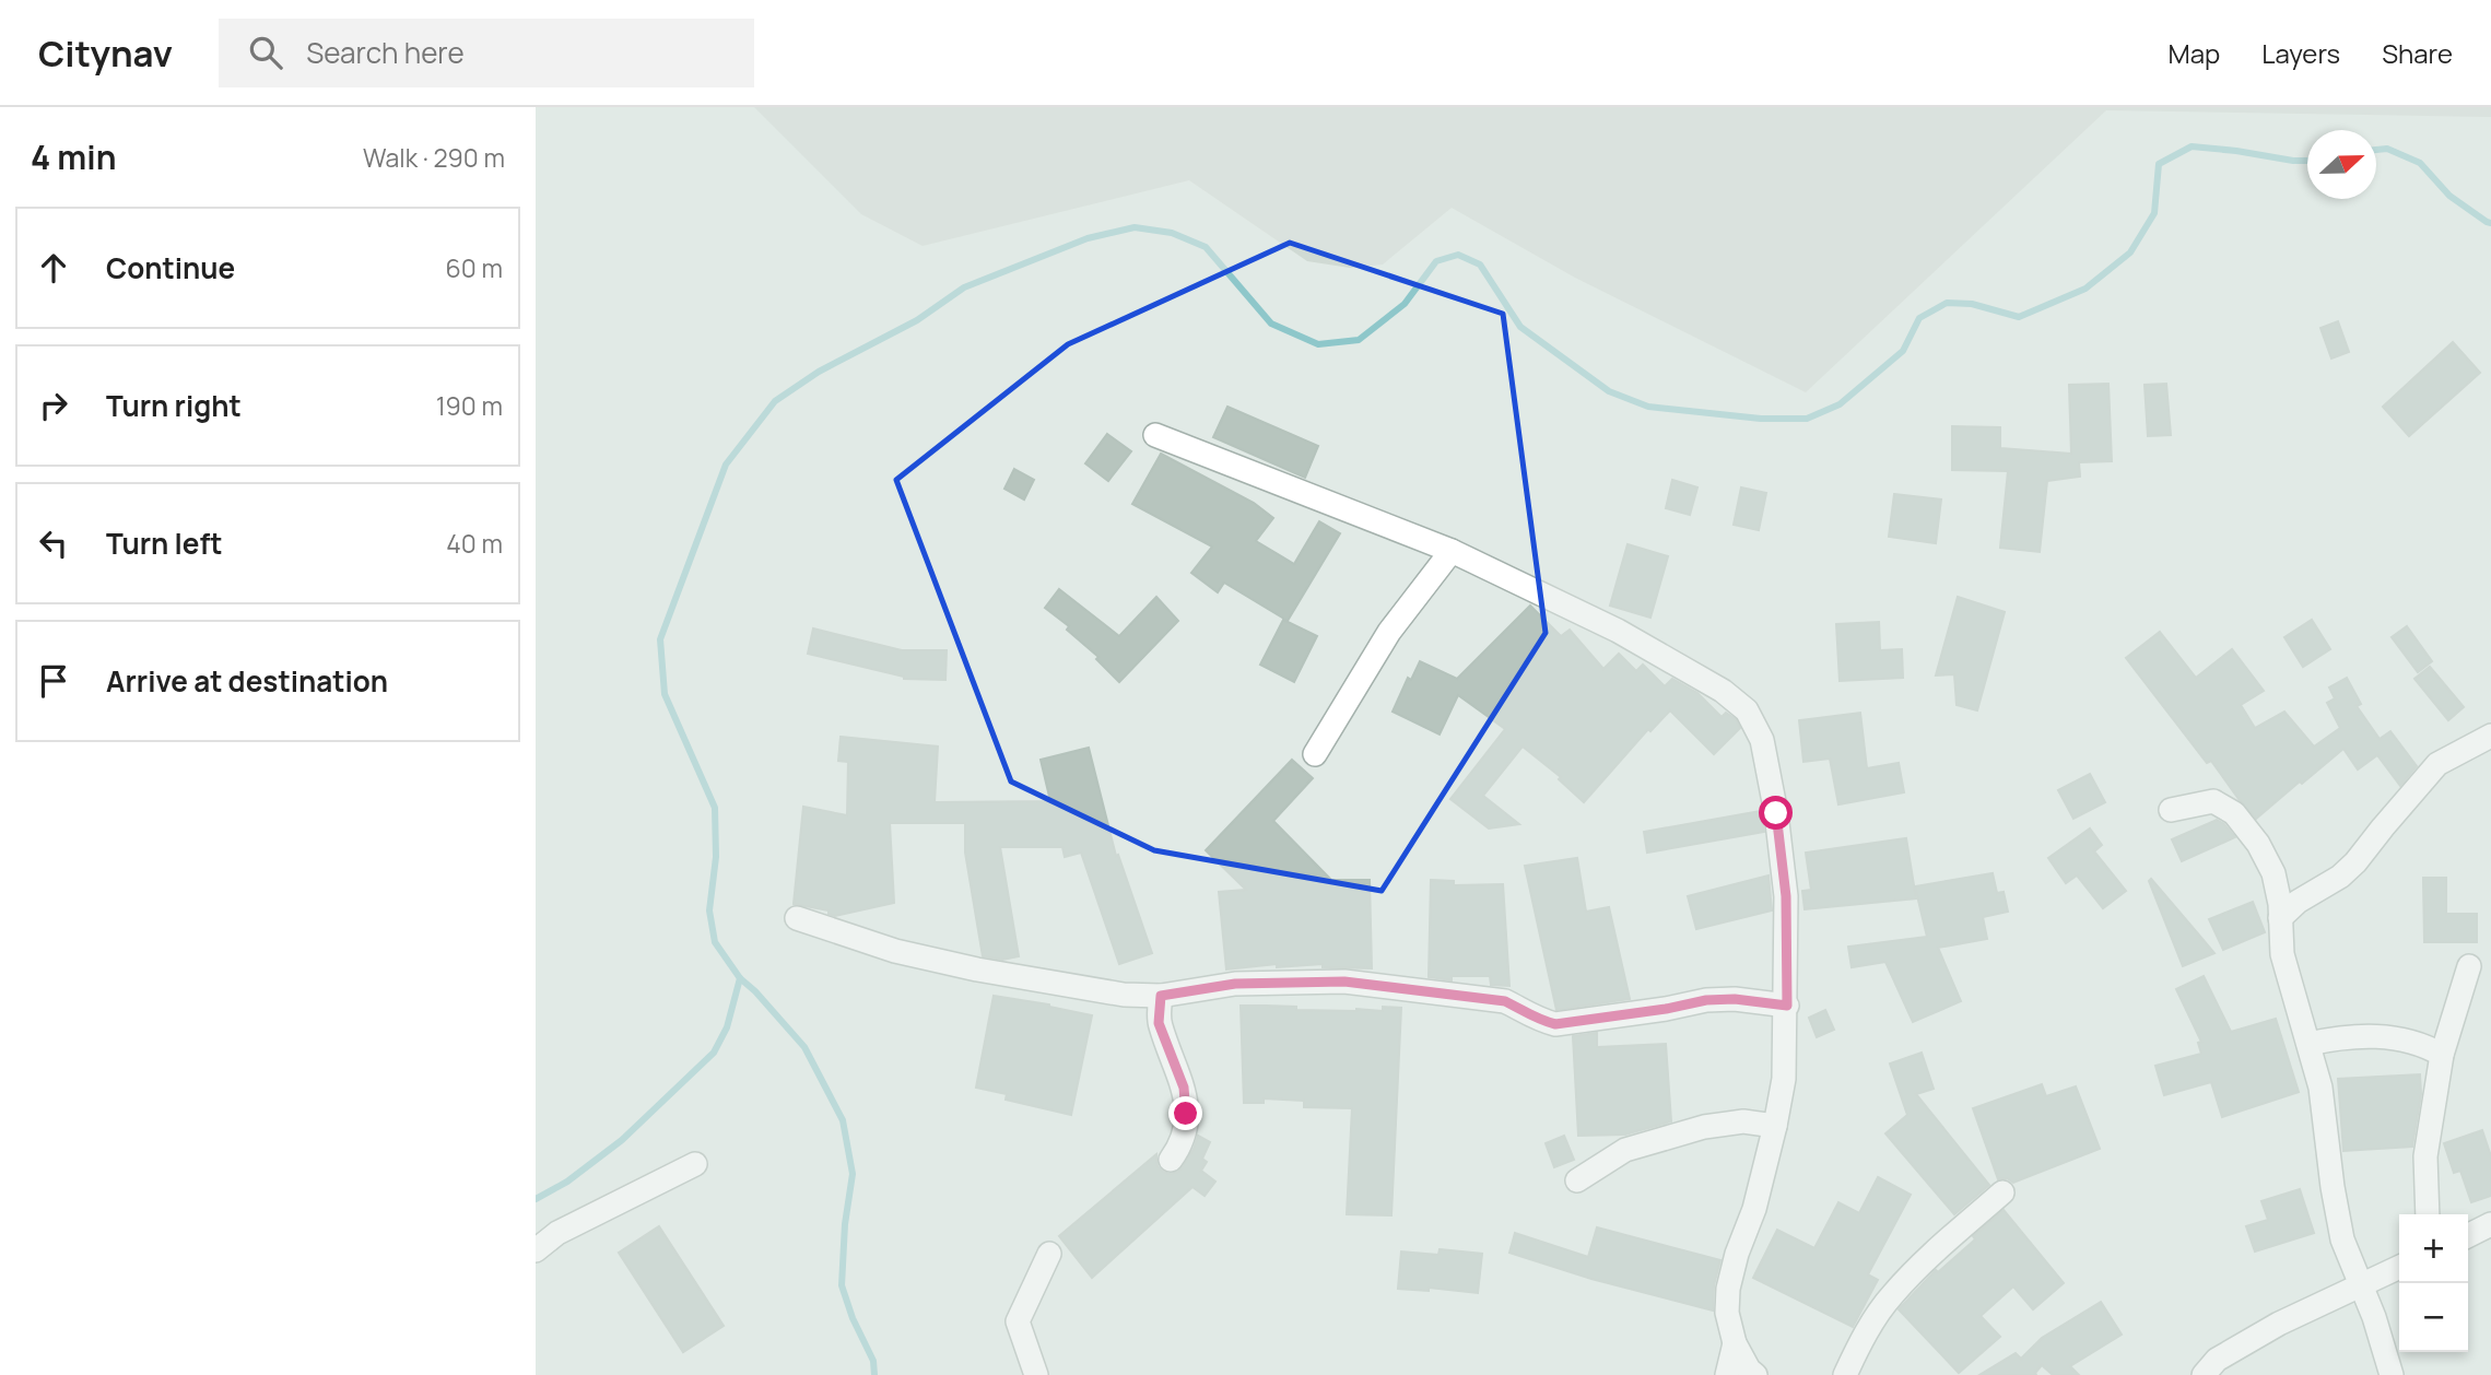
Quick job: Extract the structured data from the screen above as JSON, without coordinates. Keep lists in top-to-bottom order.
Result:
{
  "north": "right",
  "page": {
    "header": "Citynav",
    "search": "Search here",
    "nav": ["Map", "Layers", "Share"],
    "heading": ["4 min", "Walk · 290 m"],
    "list": [
      ["Continue", "60 m"],
      ["Turn right", "190 m"],
      ["Turn left", "40 m"],
      "Arrive at destination"
    ],
    "map_buttons": ["+", "−"]
  }
}
